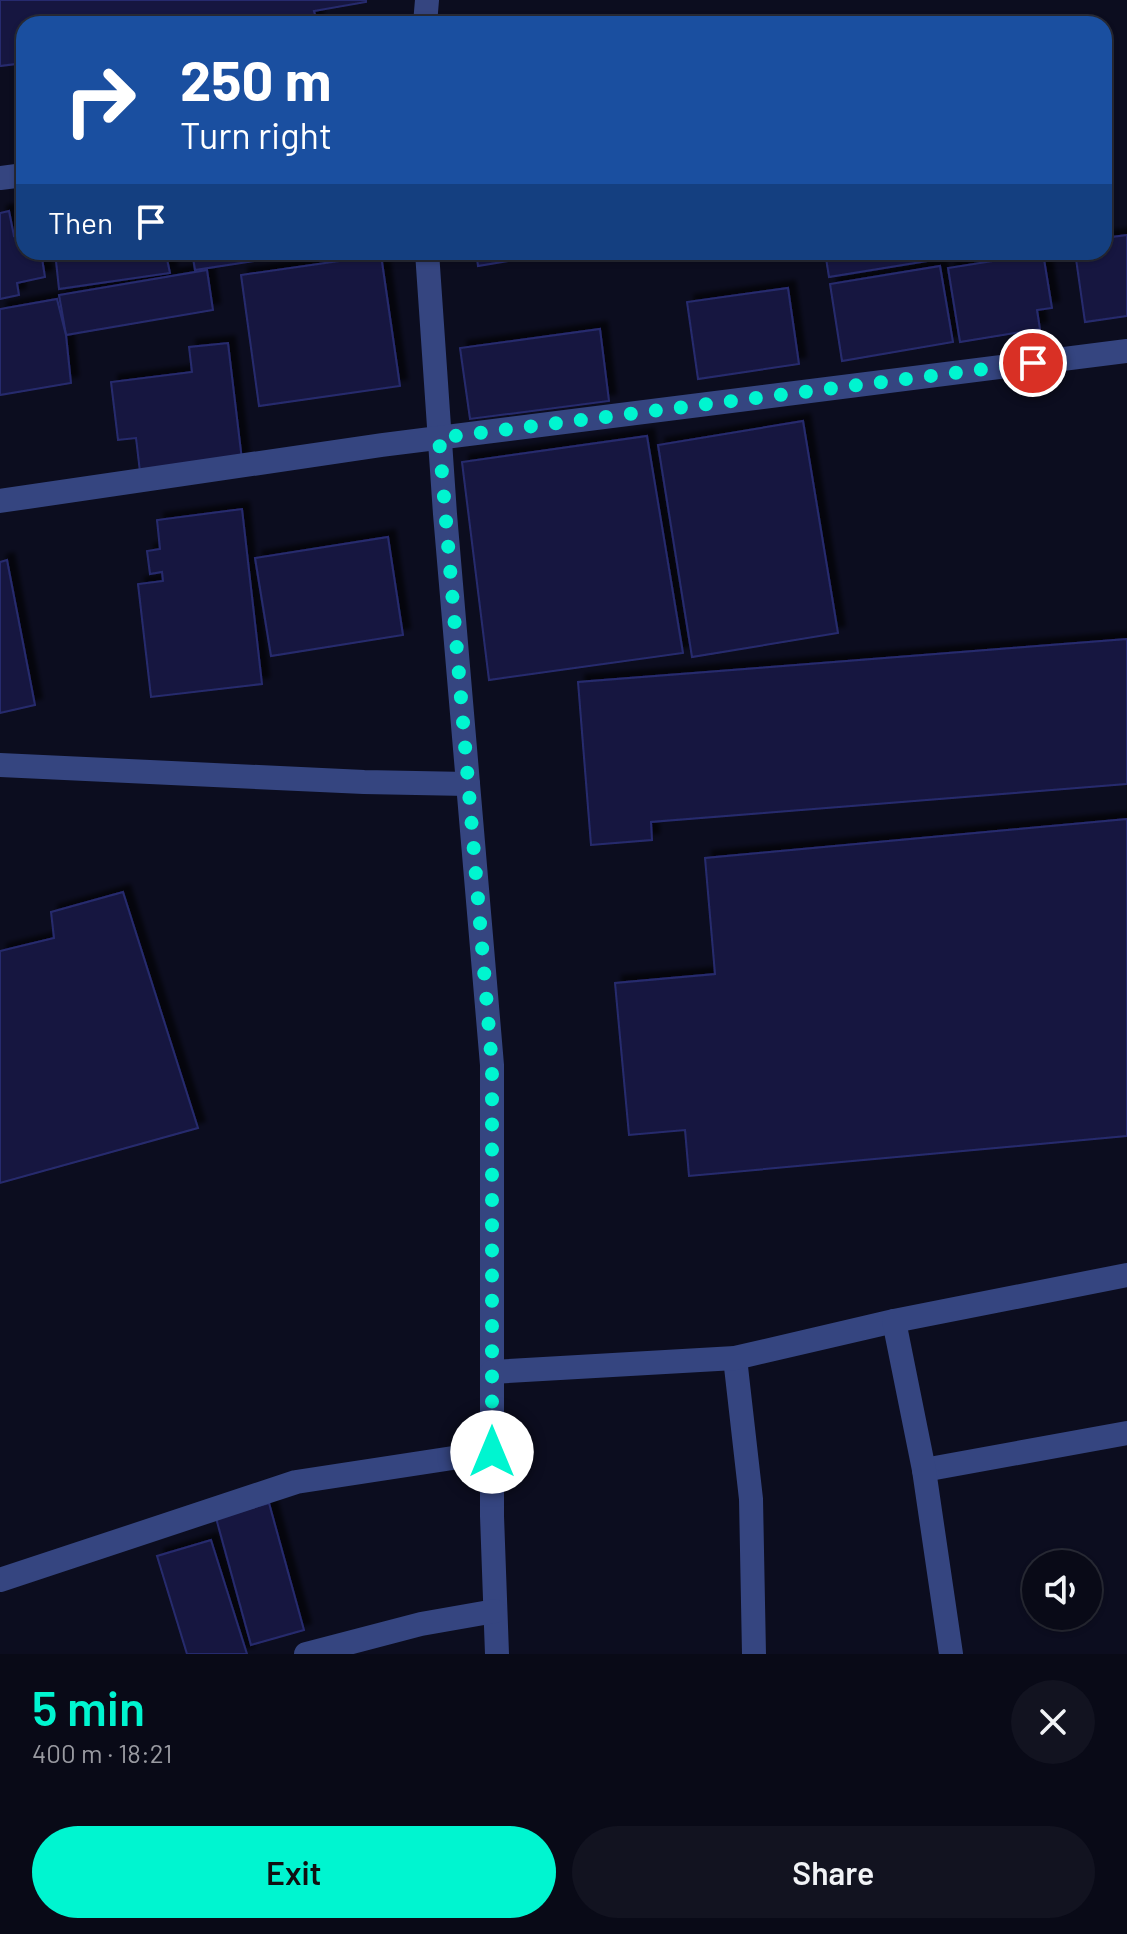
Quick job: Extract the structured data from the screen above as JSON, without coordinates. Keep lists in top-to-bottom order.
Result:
{
  "page": {
    "turn": ["250 m", "Turn right"],
    "then": "Then",
    "heading": ["5 min", "400 m · 18:21"],
    "buttons": ["Exit", "Share"]
  }
}
